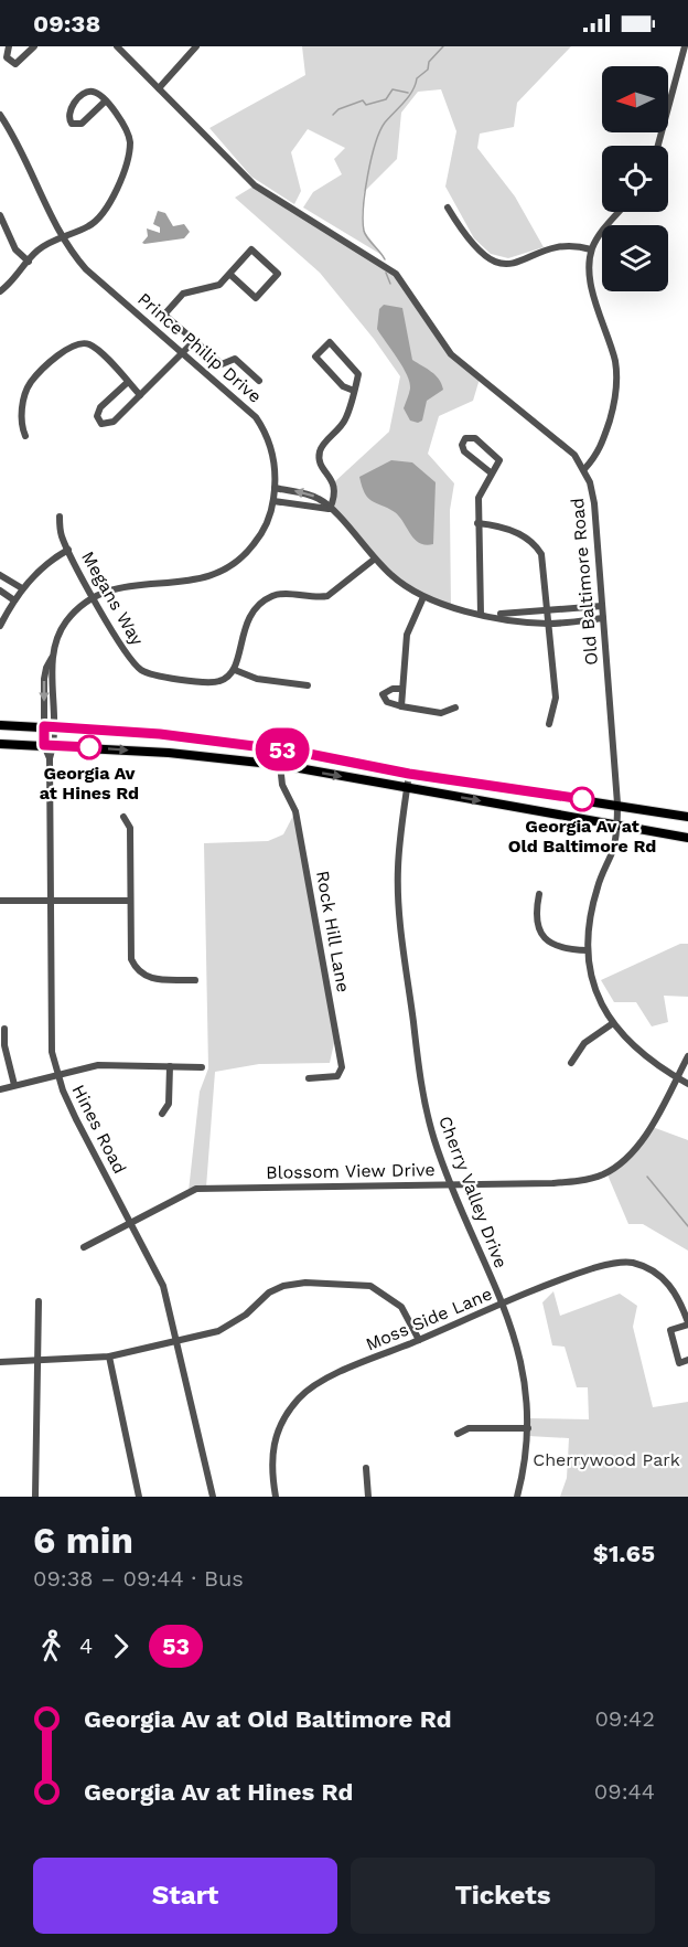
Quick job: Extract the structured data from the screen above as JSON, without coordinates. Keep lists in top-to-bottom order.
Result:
{
  "streets": {
    "street": [
      "Prince Philip Drive",
      "Old Baltimore Road",
      "Megans Way",
      "Rock Hill Lane",
      "Hines Road",
      "Blossom View Drive",
      "Cherry Valley Drive",
      "Moss Side Lane"
    ]
  },
  "crossings": [
    ["Prince Philip Drive", "Megans Way"],
    ["Prince Philip Drive", "Hines Road"],
    ["Old Baltimore Road", "Blossom View Drive"],
    ["Hines Road", "Blossom View Drive"],
    ["Blossom View Drive", "Cherry Valley Drive"],
    ["Cherry Valley Drive", "Moss Side Lane"]
  ],
  "parks": ["Cherrywood Park"],
  "places": ["Georgia Av at Hines Rd", "Georgia Av at Old Baltimore Rd"],
  "lines": ["bus line 53"],
  "north": "left",
  "page": {
    "status": "09:38",
    "on_map": "53",
    "heading": ["6 min", "09:38 – 09:44 · Bus", "$1.65"],
    "legs": ["4", "53"],
    "list": [
      {
        "name": "Georgia Av at Old Baltimore Rd",
        "value": "09:42"
      },
      {
        "name": "Georgia Av at Hines Rd",
        "value": "09:44"
      }
    ],
    "buttons": ["Start", "Tickets"]
  }
}
